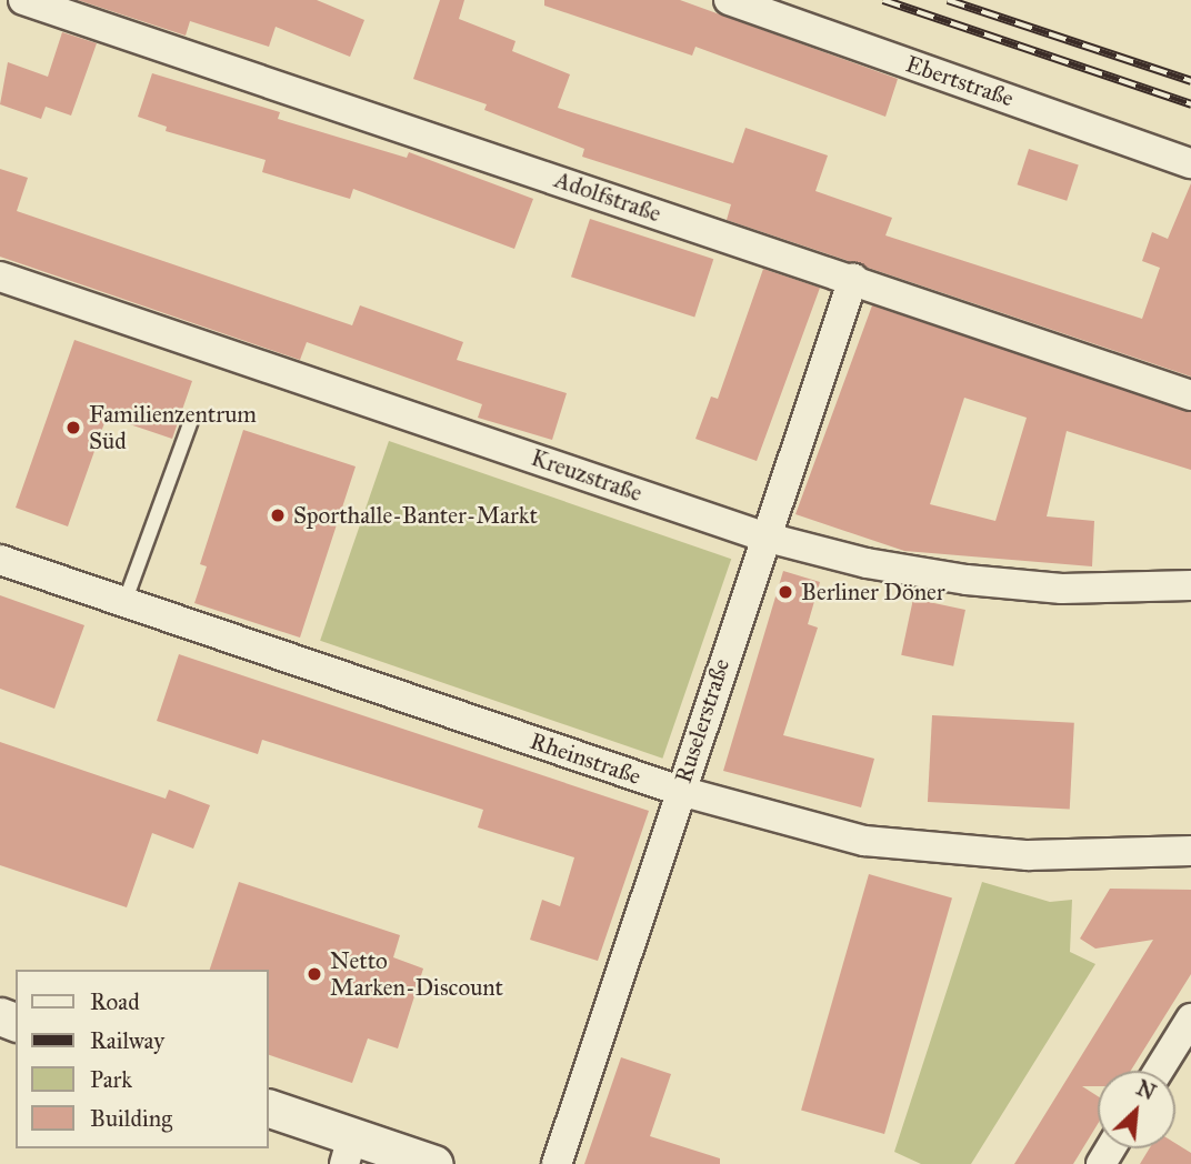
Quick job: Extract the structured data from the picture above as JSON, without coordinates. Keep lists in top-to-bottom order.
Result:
{
  "streets": {
    "street": [
      "Ebertstraße",
      "Adolfstraße",
      "Kreuzstraße",
      "Ruselerstraße",
      "Rheinstraße"
    ]
  },
  "crossings": [
    ["Adolfstraße", "Ruselerstraße"],
    ["Kreuzstraße", "Ruselerstraße"],
    ["Ruselerstraße", "Rheinstraße"]
  ],
  "places": [
    "Familienzentrum Süd",
    "Sporthalle-Banter-Markt",
    "Berliner Döner",
    "Netto Marken-Discount"
  ],
  "legend": [
    "Road",
    "Railway",
    "Park",
    "Building"
  ],
  "north": "top right"
}
